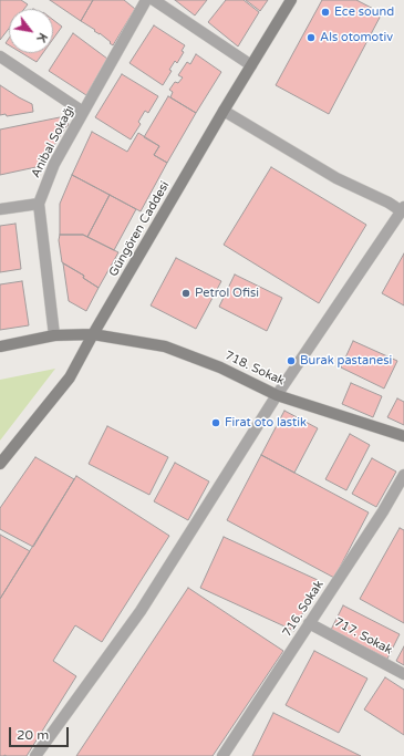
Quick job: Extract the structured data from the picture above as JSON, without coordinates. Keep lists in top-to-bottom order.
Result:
{
  "streets": {
    "street": [
      "Anibal Sokağı",
      "Güngören Caddesi",
      "718. Sokak",
      "716. Sokak",
      "717. Sokak"
    ]
  },
  "crossings": [
    ["Anibal Sokağı", "718. Sokak"],
    ["Güngören Caddesi", "718. Sokak"],
    ["716. Sokak", "717. Sokak"]
  ],
  "places": [
    "Ece sound",
    "Als otomotiv",
    "Petrol Ofisi",
    "Burak pastanesi",
    "Firat oto lastik"
  ],
  "scale_bar": "20 m",
  "north": "bottom right"
}
